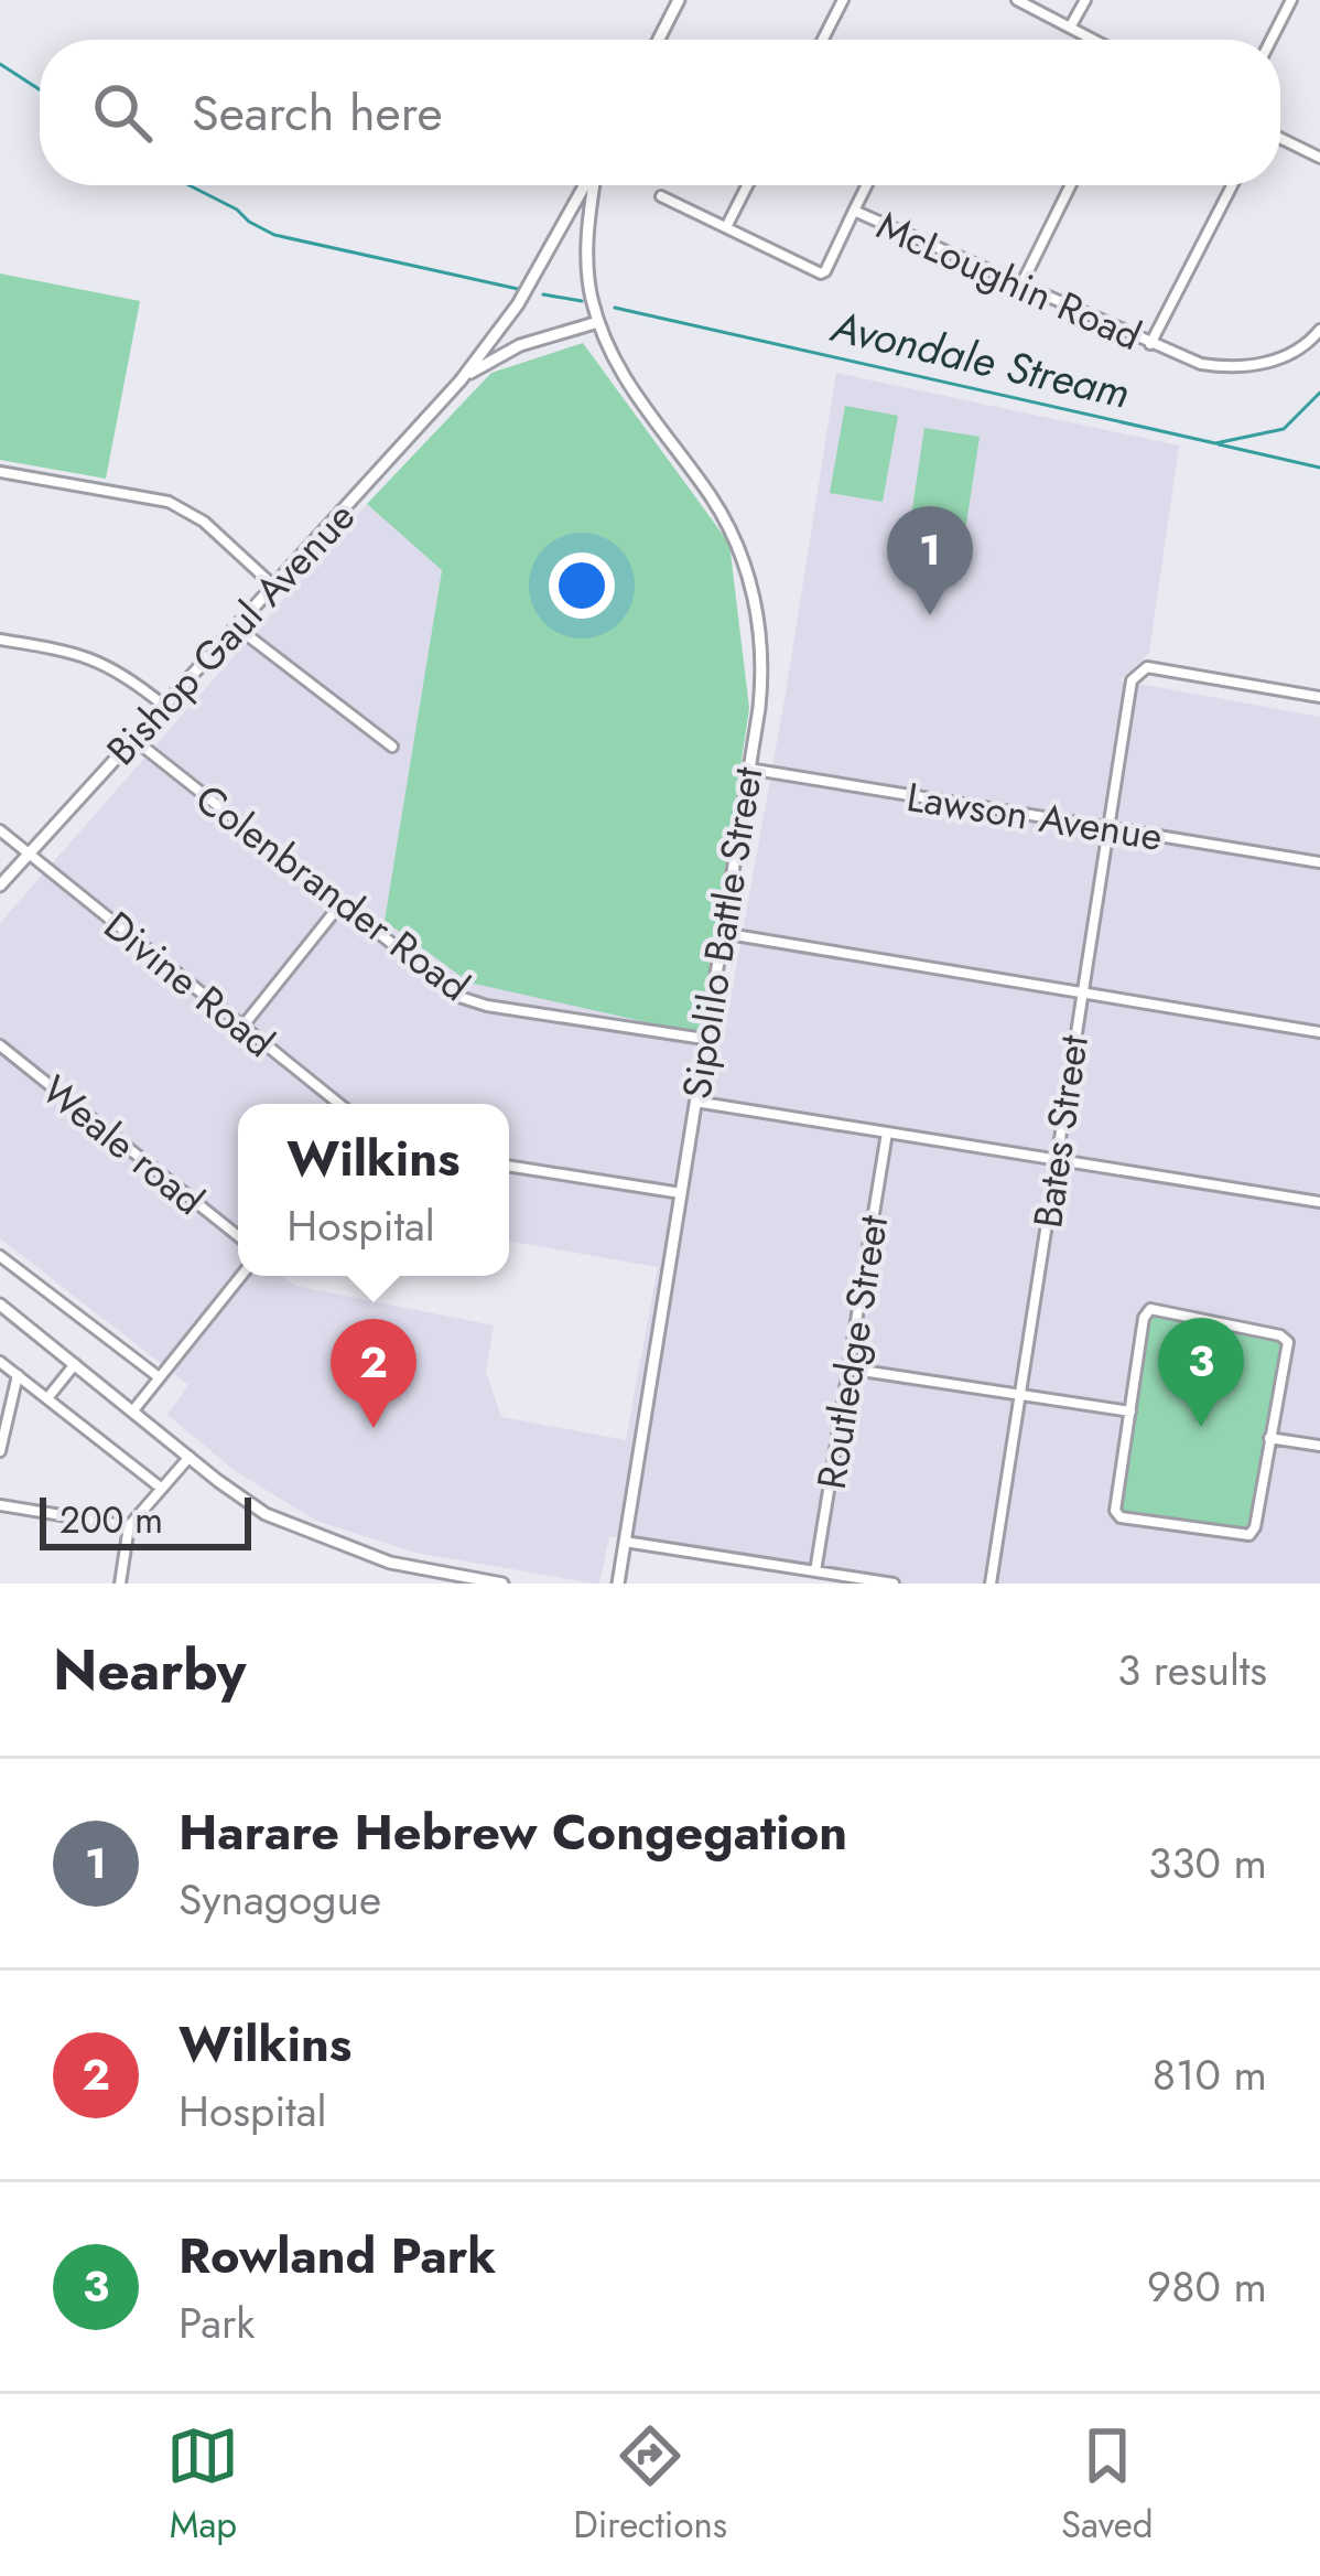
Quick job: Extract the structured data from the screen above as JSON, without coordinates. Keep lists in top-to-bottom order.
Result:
{
  "streets": {
    "main road": ["Bishop Gaul Avenue", "Sipolilo Battle Street"],
    "street": [
      "McLoughin Road",
      "Lawson Avenue",
      "Colenbrander Road",
      "Divine Road",
      "Bates Street",
      "Weale road",
      "Routledge Street"
    ]
  },
  "crossings": [
    ["Bishop Gaul Avenue", "Colenbrander Road"],
    ["Bishop Gaul Avenue", "Divine Road"],
    ["Lawson Avenue", "Sipolilo Battle Street"],
    ["Lawson Avenue", "Bates Street"],
    ["Colenbrander Road", "Sipolilo Battle Street"]
  ],
  "water": ["Avondale Stream"],
  "scale_bar": "200 m",
  "page": {
    "search": "Search here",
    "pins": ["1", "3", "2"],
    "popup": ["Wilkins", "Hospital"],
    "scale": "200 m",
    "heading": ["Nearby", "3 results"],
    "list": [
      {
        "mark": "1",
        "name": "Harare Hebrew Congegation",
        "note": "Synagogue",
        "value": "330 m"
      },
      {
        "mark": "2",
        "name": "Wilkins",
        "note": "Hospital",
        "value": "810 m"
      },
      {
        "mark": "3",
        "name": "Rowland Park",
        "note": "Park",
        "value": "980 m"
      }
    ],
    "nav": ["Map", "Directions", "Saved"]
  }
}
